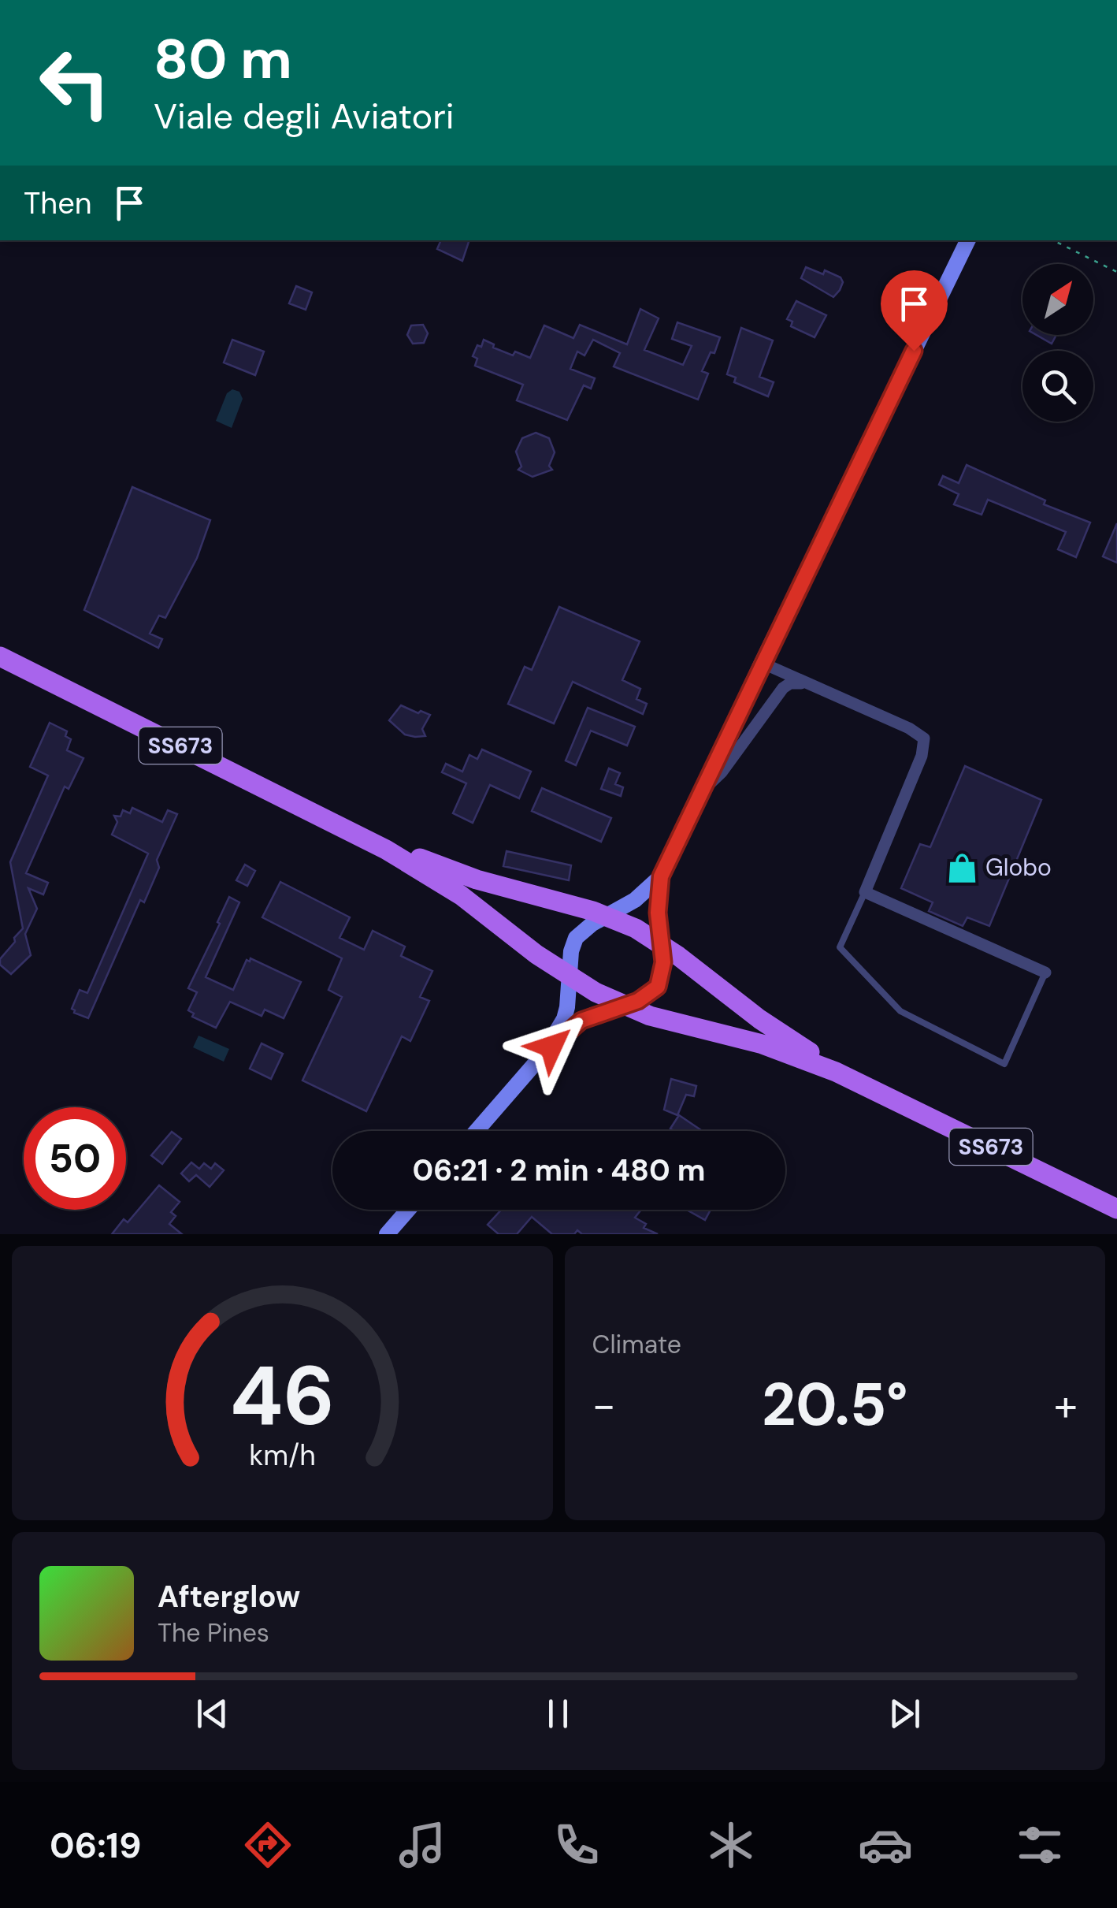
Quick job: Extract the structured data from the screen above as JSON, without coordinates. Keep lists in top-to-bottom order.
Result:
{
  "streets": {
    "main road": ["SS673"]
  },
  "places": {
    "shop": ["Globo"]
  },
  "north": "top right",
  "page": {
    "turn": ["80 m", "Viale degli Aviatori"],
    "then": "Then",
    "limit": "50",
    "trip": "06:21 · 2 min · 480 m",
    "tile": "Climate",
    "heat": ["−", "20.5°", "+"],
    "song": ["Afterglow", "The Pines"],
    "tabs": "06:19",
    "gauge": ["46", "km/h"]
  }
}
